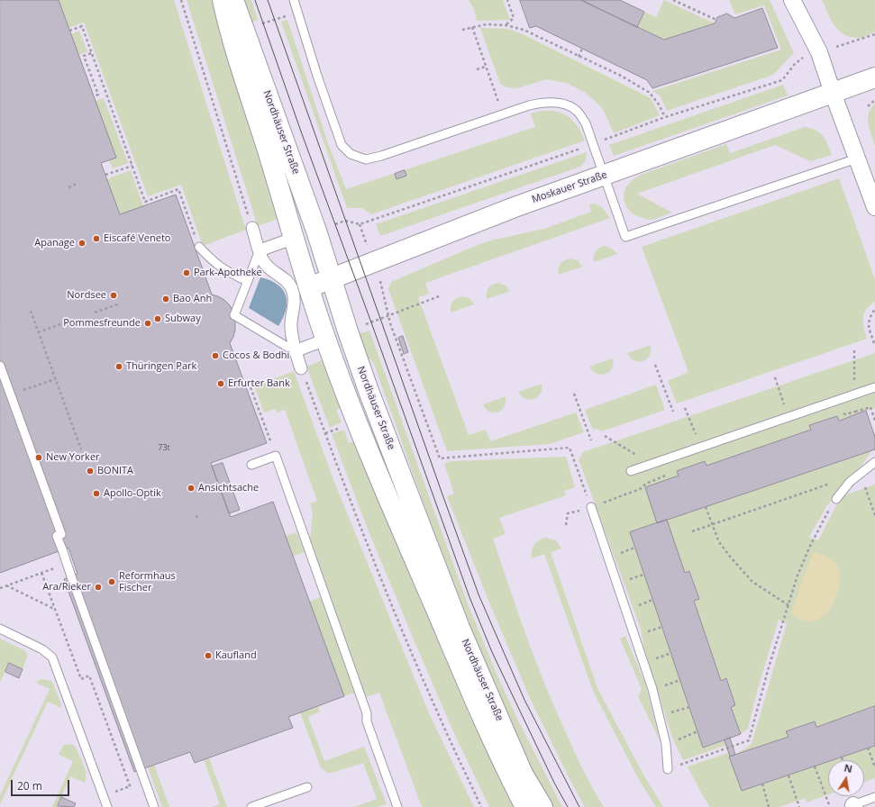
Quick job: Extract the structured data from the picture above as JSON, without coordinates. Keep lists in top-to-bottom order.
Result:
{
  "streets": {
    "main road": ["Nordhäuser Straße", "Moskauer Straße"]
  },
  "crossings": [
    ["Nordhäuser Straße", "Moskauer Straße"]
  ],
  "places": [
    "Eiscafé Veneto",
    "Apanage",
    "Park-Apotheke",
    "Nordsee",
    "Bao Anh",
    "Subway",
    "Pommesfreunde",
    "Cocos & Bodhi",
    "Thüringen Park",
    "Erfurter Bank",
    "New Yorker",
    "BONITA",
    "Ansichtsache",
    "Apollo-Optik",
    "Reformhaus Fischer",
    "Ara/Rieker",
    "Kaufland"
  ],
  "house_numbers": ["73t"],
  "scale_bar": "20 m",
  "north": "top"
}
